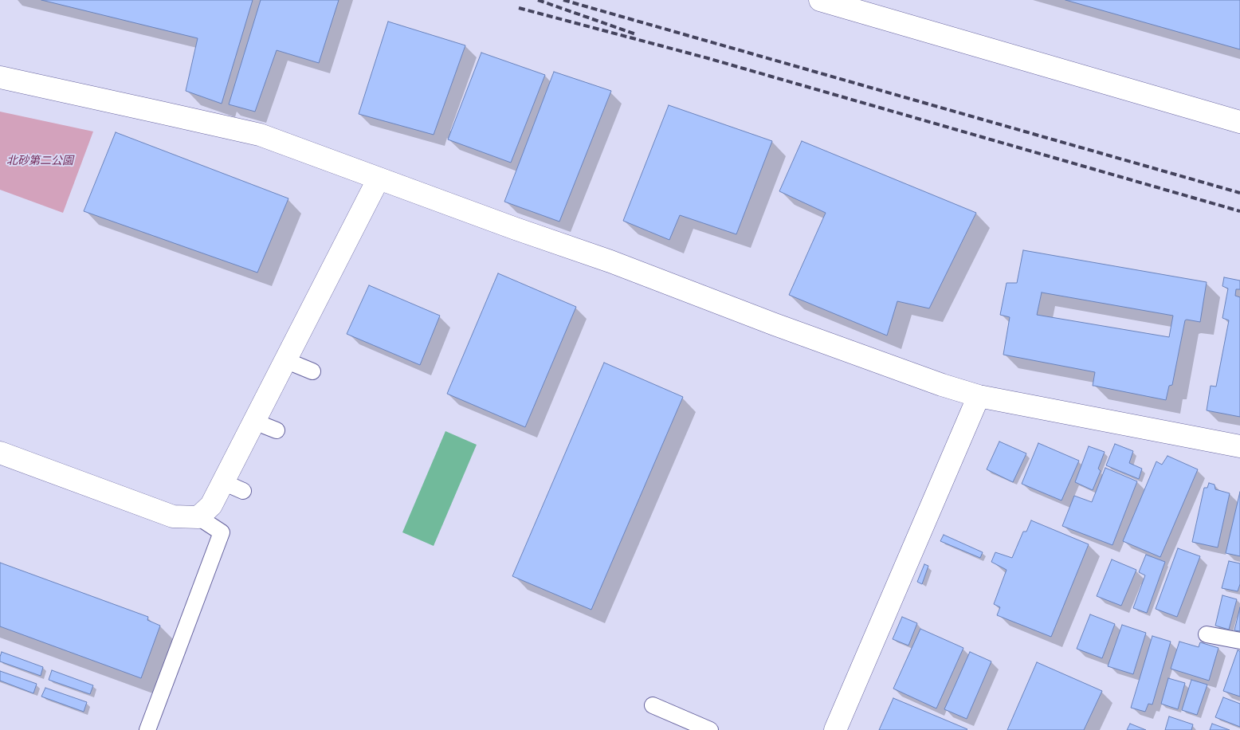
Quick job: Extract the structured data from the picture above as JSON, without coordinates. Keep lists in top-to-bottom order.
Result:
{
  "parks": ["北砂第二公園"]
}
